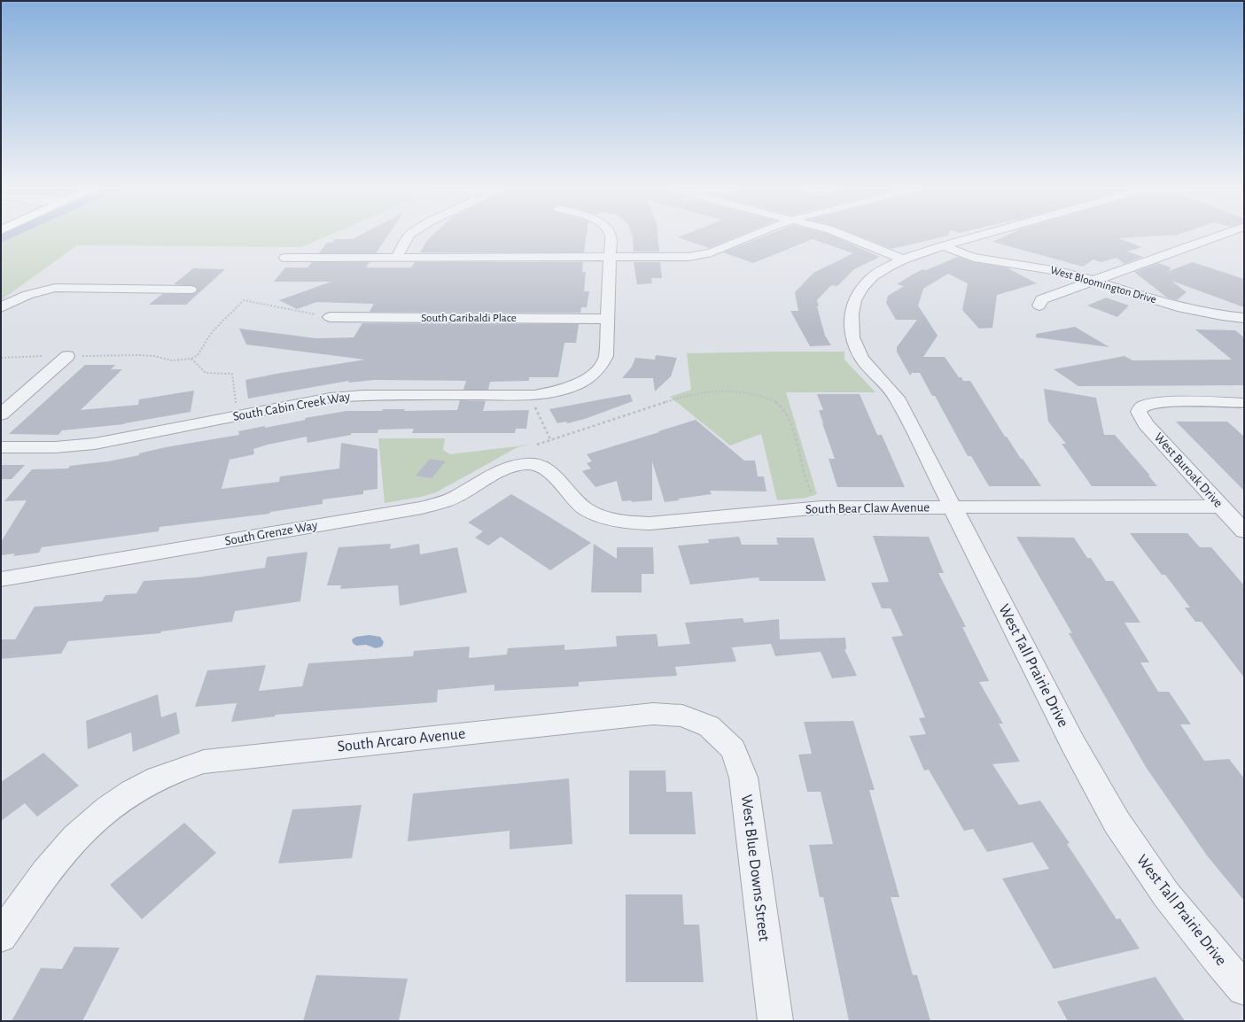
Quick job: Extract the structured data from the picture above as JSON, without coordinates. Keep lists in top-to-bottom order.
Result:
{
  "streets": {
    "street": [
      "West Bloomington Drive",
      "South Garibaldi Place",
      "South Cabin Creek Way",
      "West Buroak Drive",
      "South Bear Claw Avenue",
      "South Grenze Way",
      "West Tall Prairie Drive",
      "South Arcaro Avenue",
      "West Blue Downs Street"
    ]
  },
  "crossings": [
    ["West Bloomington Drive", "West Tall Prairie Drive"],
    ["South Garibaldi Place", "South Cabin Creek Way"],
    ["West Buroak Drive", "South Bear Claw Avenue"],
    ["South Bear Claw Avenue", "South Grenze Way"],
    ["South Bear Claw Avenue", "West Tall Prairie Drive"],
    ["South Arcaro Avenue", "West Blue Downs Street"]
  ]
}
